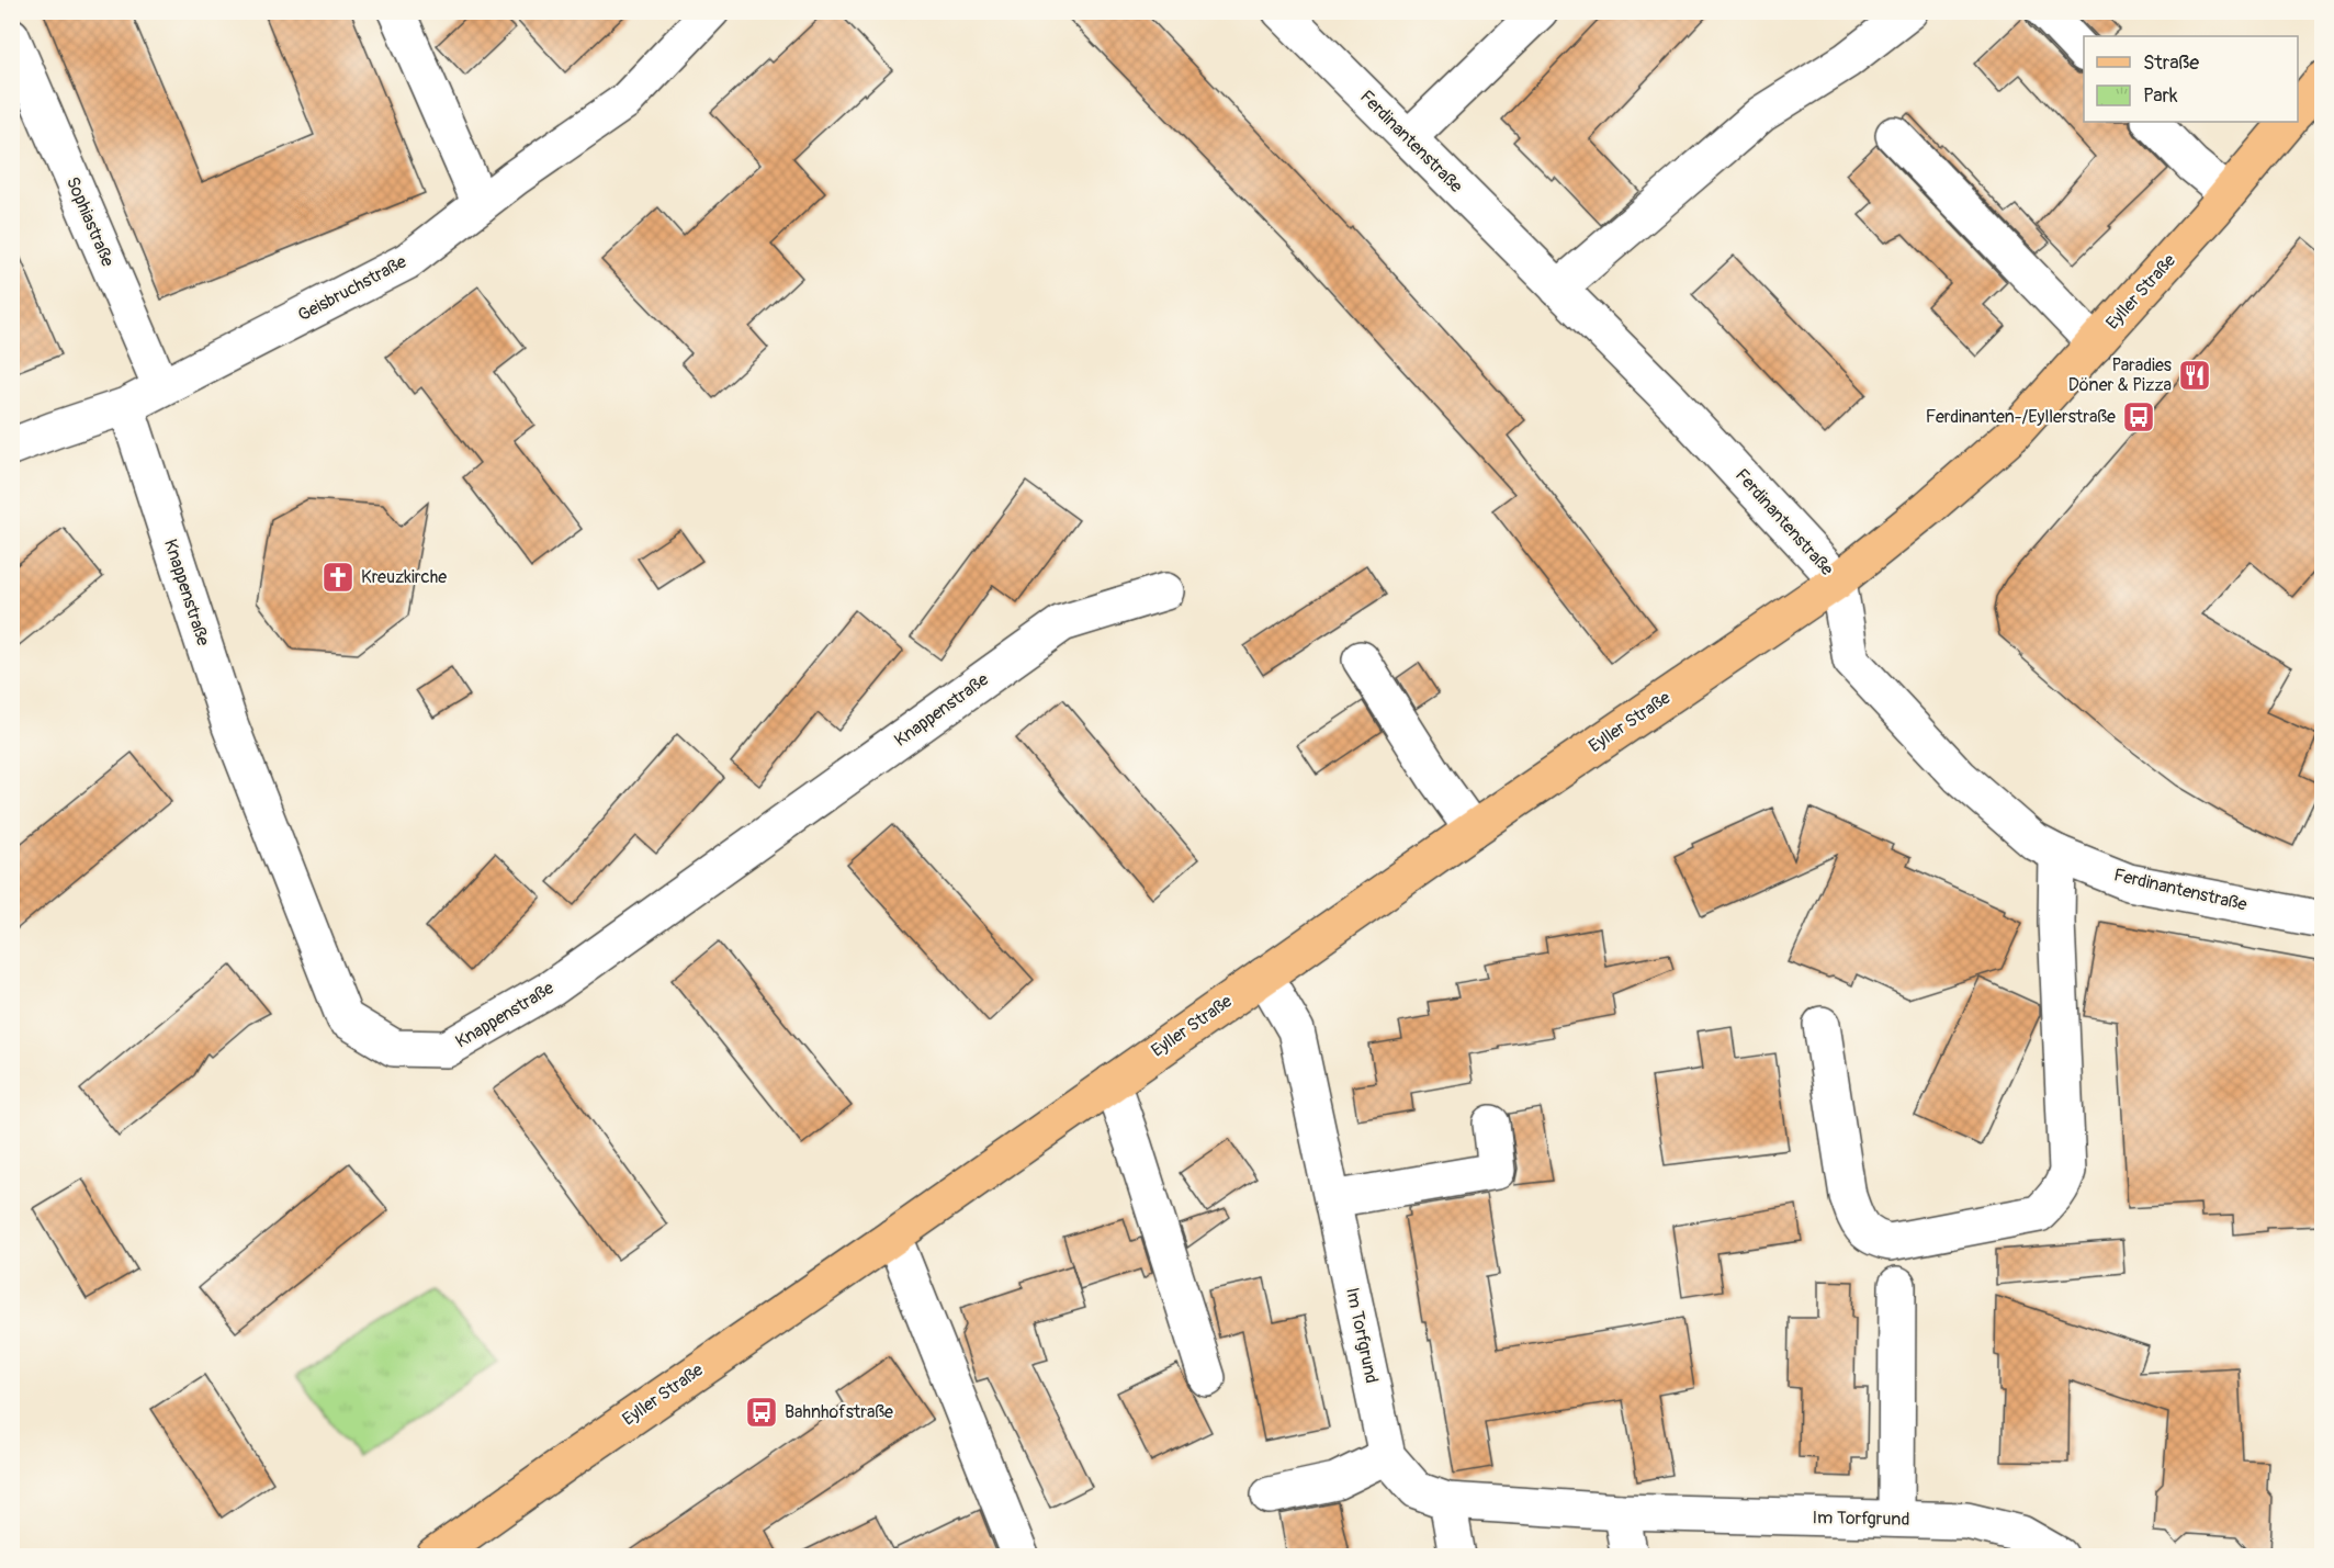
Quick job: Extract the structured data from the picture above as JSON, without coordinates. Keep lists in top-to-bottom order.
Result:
{
  "streets": {
    "main road": ["Eyller Straße"],
    "street": [
      "Ferdinantenstraße",
      "Sophiastraße",
      "Geisbruchstraße",
      "Knappenstraße",
      "Im Torfgrund"
    ]
  },
  "crossings": [
    ["Ferdinantenstraße", "Eyller Straße"],
    ["Sophiastraße", "Geisbruchstraße"],
    ["Geisbruchstraße", "Knappenstraße"],
    ["Eyller Straße", "Im Torfgrund"]
  ],
  "places": {
    "restaurant": ["Paradies Döner & Pizza"],
    "bus stop": ["Ferdinanten-/Eyllerstraße", "Bahnhofstraße"],
    "church": ["Kreuzkirche"]
  },
  "legend": ["Straße", "Park"]
}
